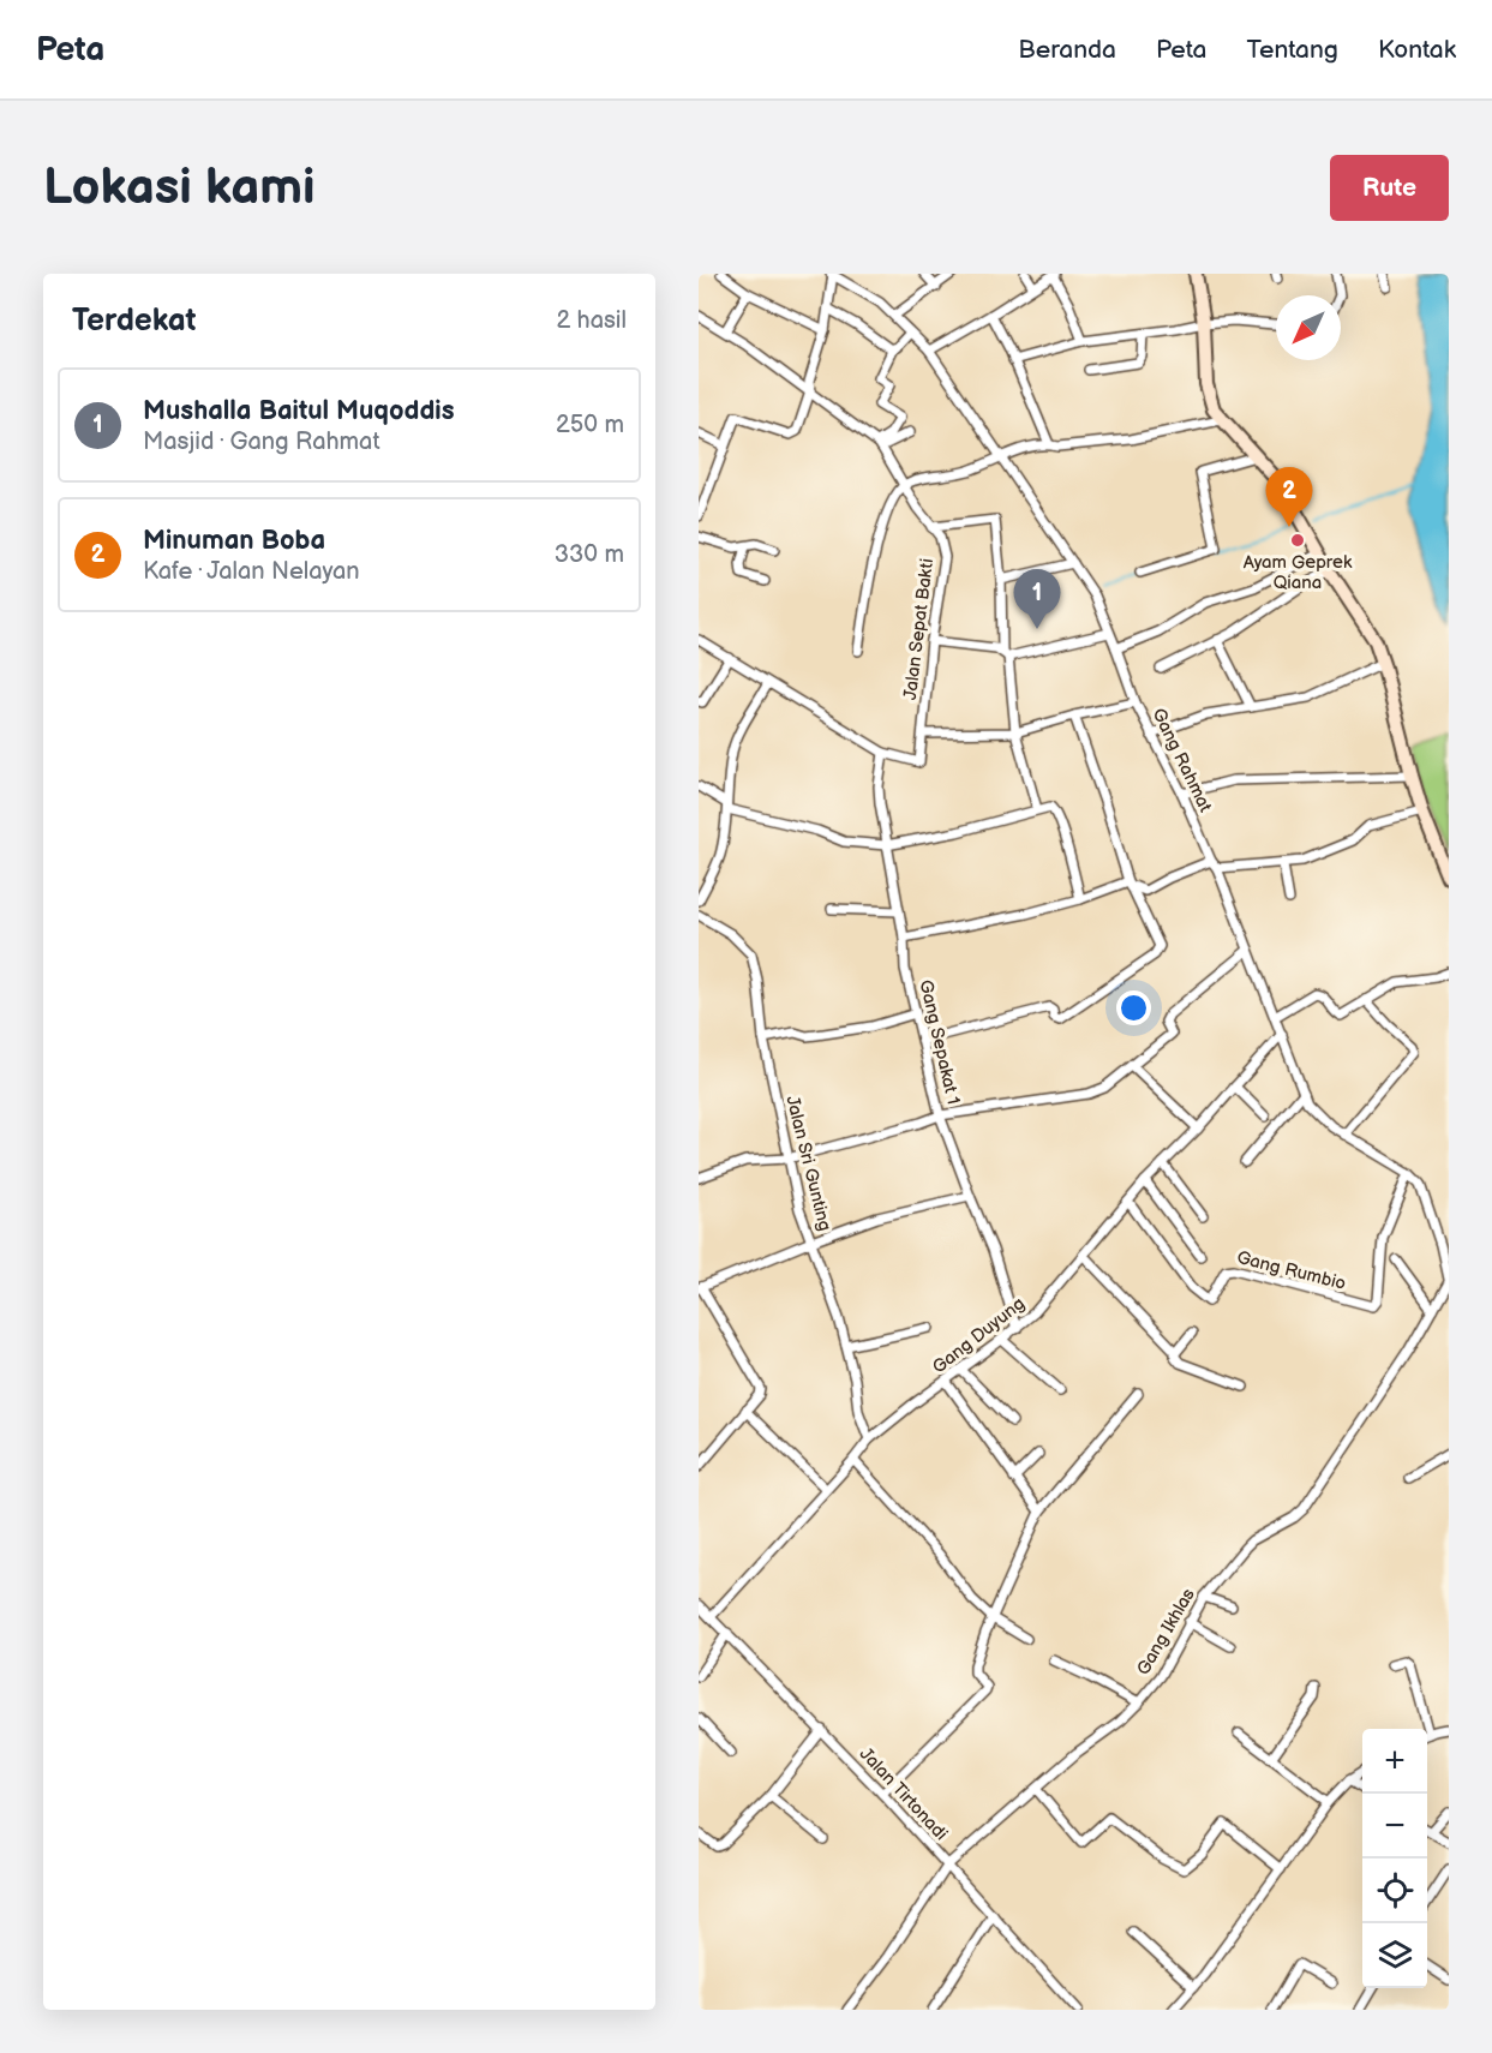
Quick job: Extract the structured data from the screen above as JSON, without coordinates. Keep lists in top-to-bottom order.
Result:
{
  "streets": {
    "street": [
      "Jalan Sepat Bakti",
      "Gang Rahmat",
      "Gang Sepakat 1",
      "Jalan Sri Gunting",
      "Gang Rumbio",
      "Gang Duyung",
      "Gang Ikhlas",
      "Jalan Tirtonadi"
    ]
  },
  "crossings": [
    ["Jalan Sepat Bakti", "Gang Sepakat 1"],
    ["Gang Rahmat", "Gang Rumbio"],
    ["Gang Rahmat", "Gang Duyung"],
    ["Gang Rahmat", "Gang Ikhlas"],
    ["Gang Sepakat 1", "Gang Duyung"],
    ["Jalan Sri Gunting", "Gang Duyung"],
    ["Gang Rumbio", "Gang Duyung"],
    ["Gang Duyung", "Jalan Tirtonadi"],
    ["Gang Ikhlas", "Jalan Tirtonadi"]
  ],
  "places": ["Ayam Geprek Qiana"],
  "north": "bottom left",
  "page": {
    "header": "Peta",
    "nav": [
      "Beranda",
      "Peta",
      "Tentang",
      "Kontak"
    ],
    "buttons": "Rute",
    "title": "Lokasi kami",
    "heading": ["Terdekat", "2 hasil"],
    "list": [
      {
        "mark": "1",
        "name": "Mushalla Baitul Muqoddis",
        "note": "Masjid · Gang Rahmat",
        "value": "250 m"
      },
      {
        "mark": "2",
        "name": "Minuman Boba",
        "note": "Kafe · Jalan Nelayan",
        "value": "330 m"
      }
    ],
    "pins": ["2", "1"],
    "map_buttons": ["+", "−"]
  }
}
